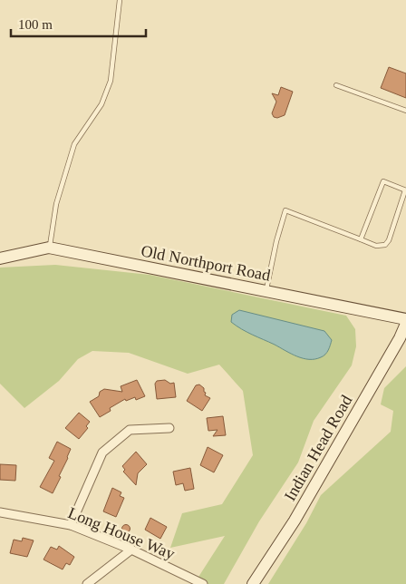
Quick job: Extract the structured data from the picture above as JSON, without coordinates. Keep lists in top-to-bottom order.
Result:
{
  "streets": {
    "main road": ["Old Northport Road", "Indian Head Road"],
    "street": ["Long House Way"]
  },
  "scale_bar": "100 m"
}
